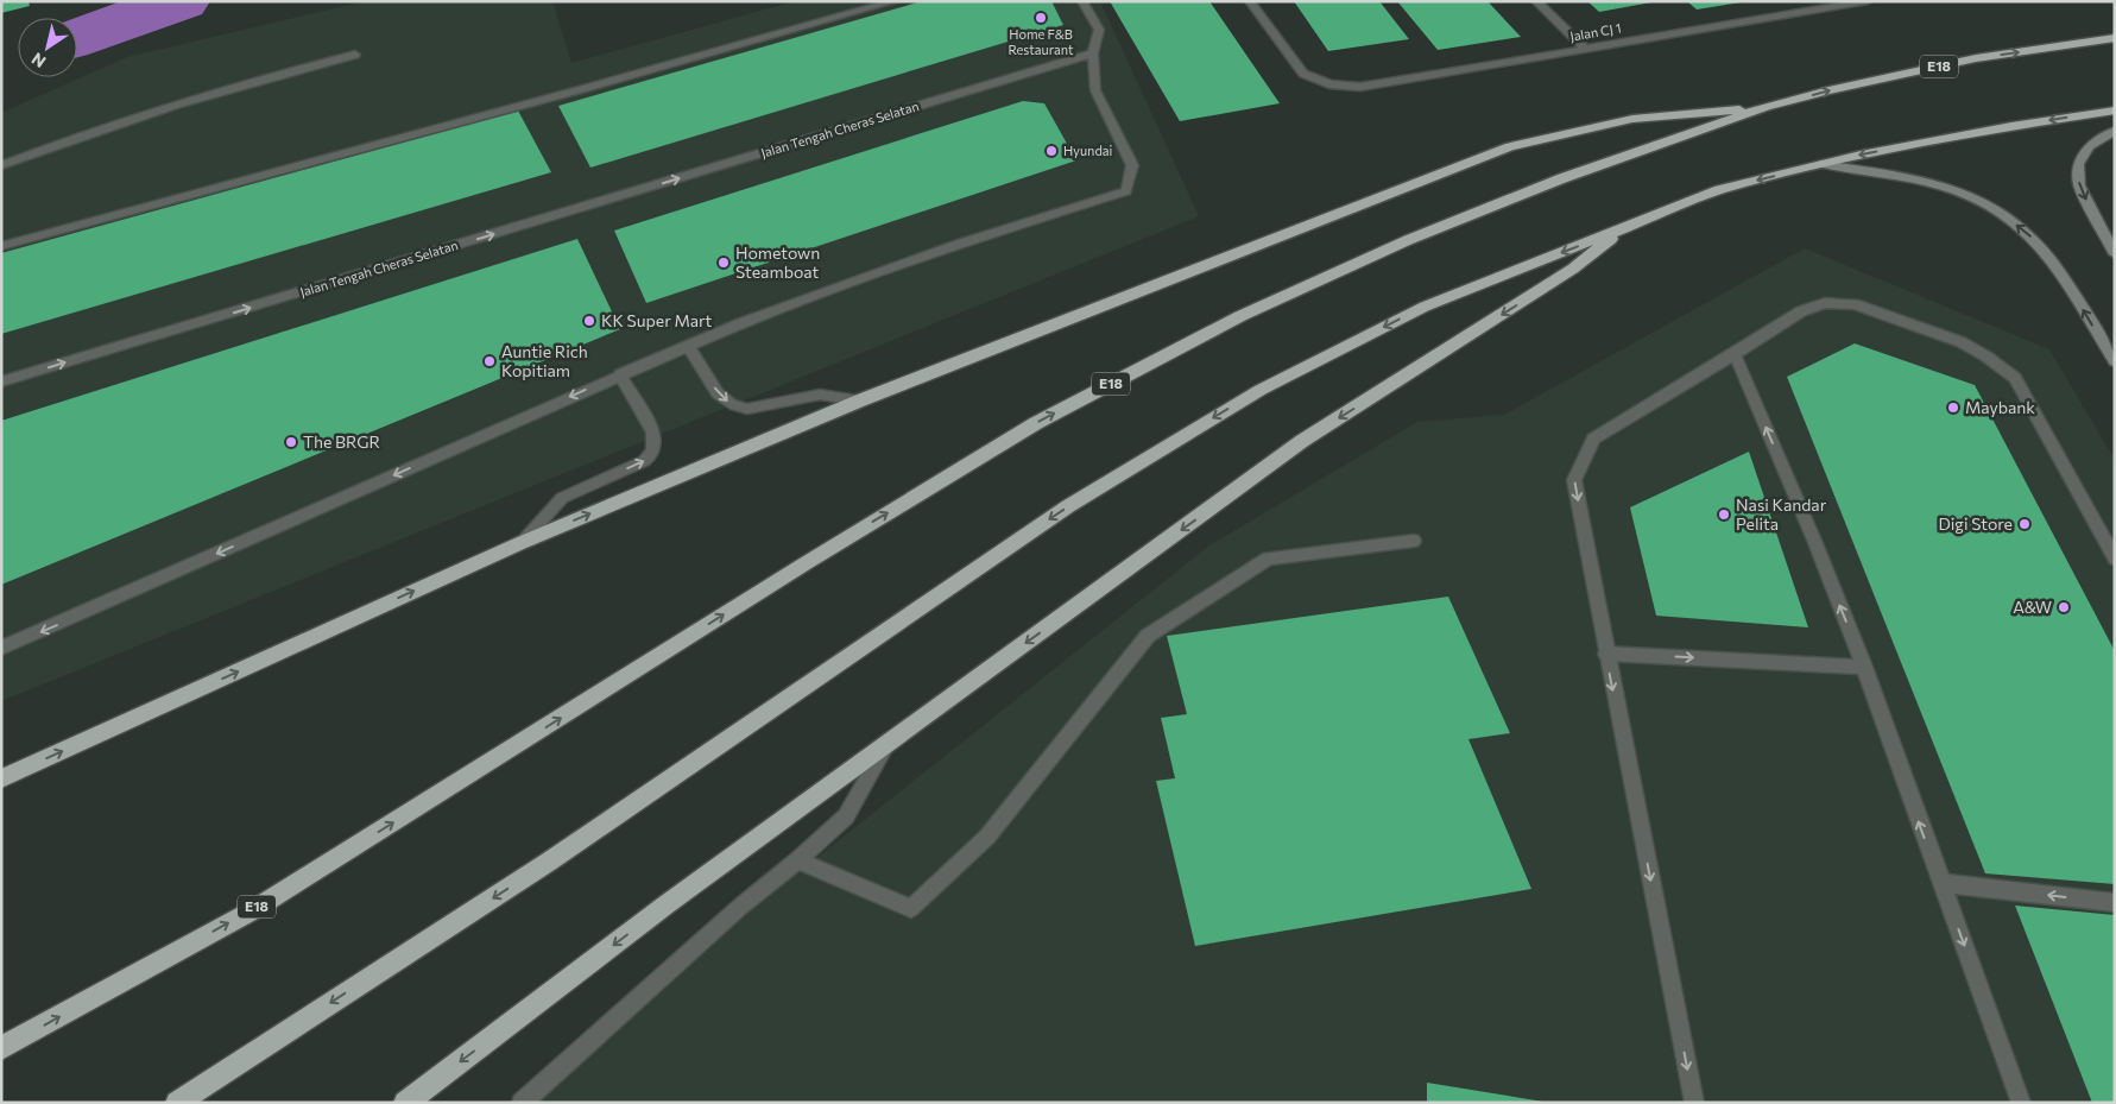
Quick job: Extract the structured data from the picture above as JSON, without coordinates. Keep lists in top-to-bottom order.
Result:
{
  "streets": {
    "highway": ["E18"],
    "street": ["Jalan CJ 1", "Jalan Tengah Cheras Selatan"]
  },
  "places": [
    "Home F&B Restaurant",
    "Hyundai",
    "Hometown Steamboat",
    "KK Super Mart",
    "Auntie Rich Kopitiam",
    "Maybank",
    "The BRGR",
    "Nasi Kandar Pelita",
    "Digi Store",
    "A&W"
  ],
  "north": "bottom left"
}
